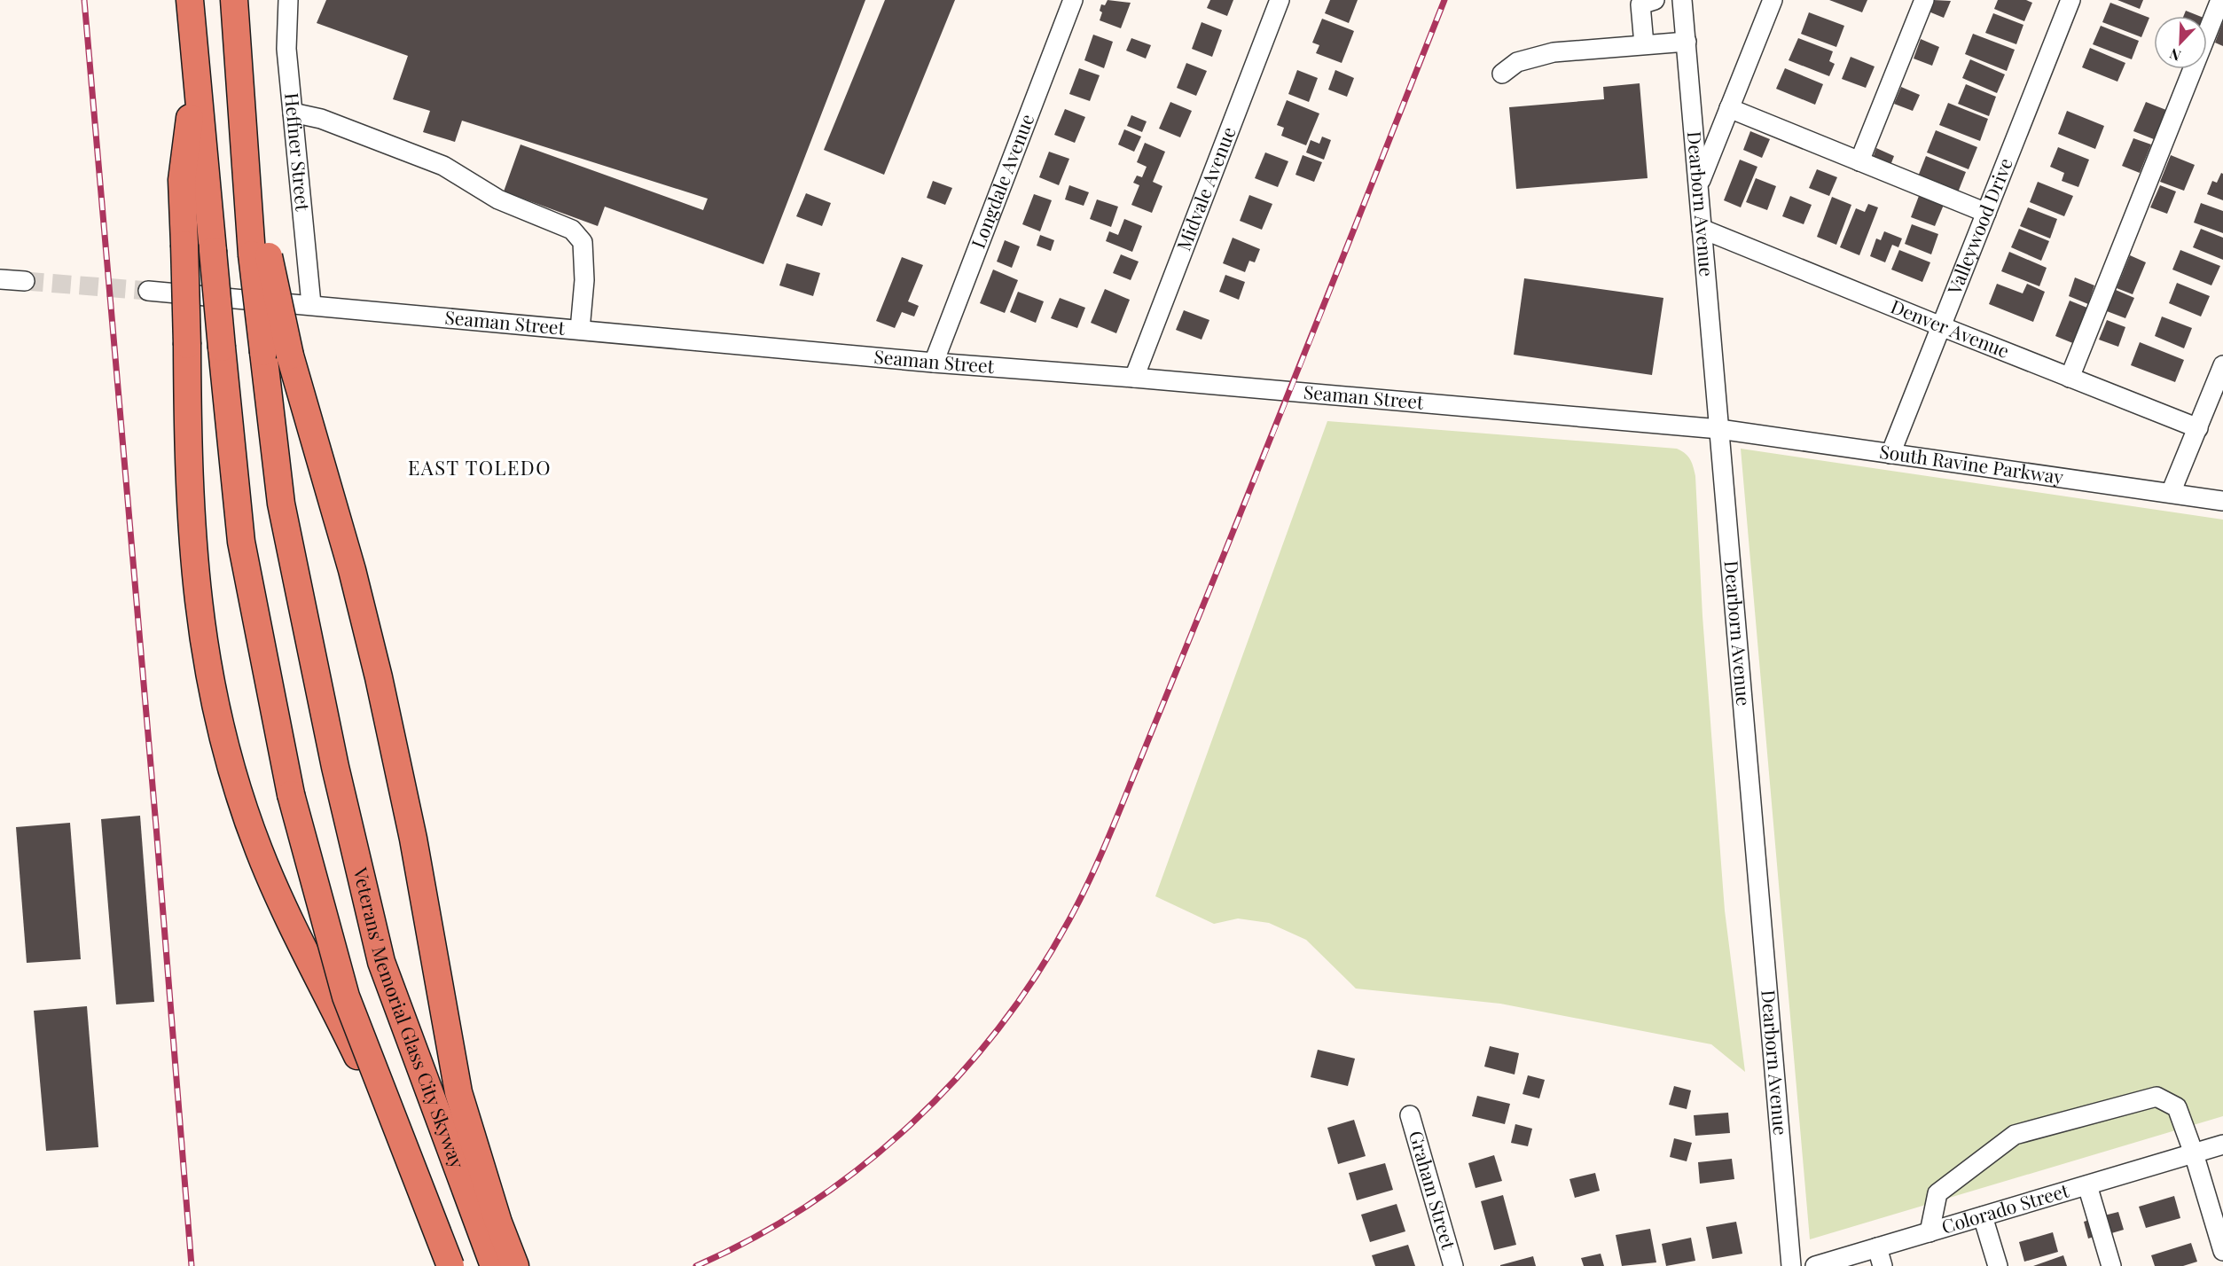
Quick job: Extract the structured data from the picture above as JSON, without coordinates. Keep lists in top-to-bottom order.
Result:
{
  "streets": {
    "highway": ["Veterans' Memorial Glass City Skyway"],
    "street": [
      "Heffner Street",
      "Longdale Avenue",
      "Midvale Avenue",
      "Dearborn Avenue",
      "Valleywood Drive",
      "Seaman Street",
      "Denver Avenue",
      "South Ravine Parkway",
      "Graham Street",
      "Colorado Street"
    ]
  },
  "crossings": [
    ["Heffner Street", "Seaman Street"],
    ["Longdale Avenue", "Seaman Street"],
    ["Midvale Avenue", "Seaman Street"],
    ["Dearborn Avenue", "Seaman Street"],
    ["Dearborn Avenue", "Denver Avenue"],
    ["Dearborn Avenue", "South Ravine Parkway"],
    ["Valleywood Drive", "Denver Avenue"],
    ["Valleywood Drive", "South Ravine Parkway"],
    ["Seaman Street", "South Ravine Parkway"]
  ],
  "districts": ["EAST TOLEDO"],
  "north": "bottom left"
}
